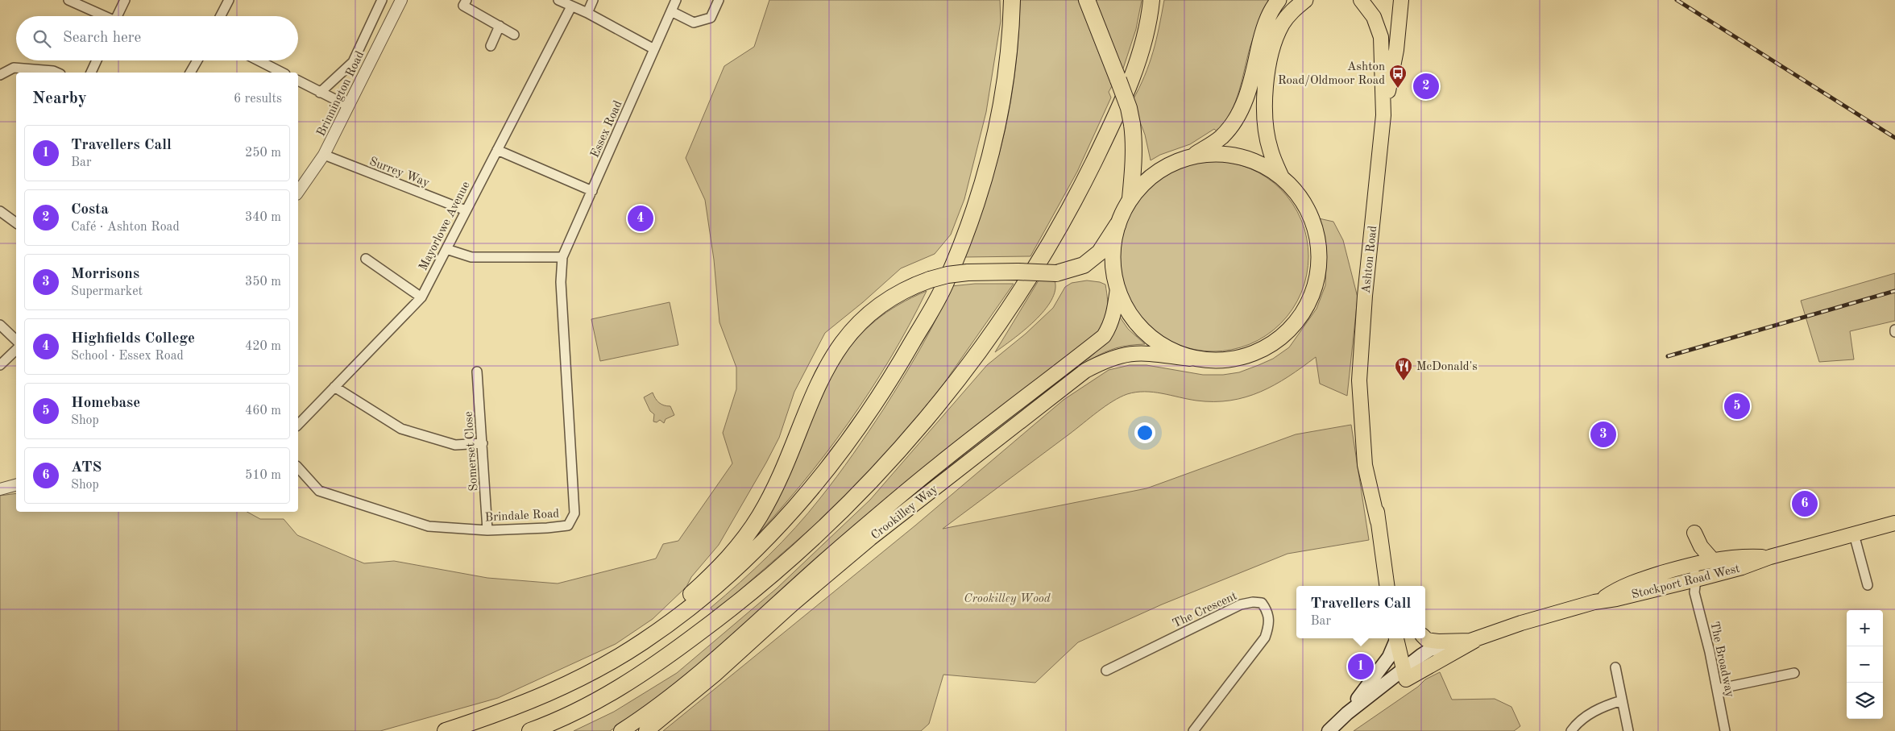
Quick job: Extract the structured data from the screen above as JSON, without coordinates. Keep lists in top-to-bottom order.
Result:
{
  "streets": {
    "main road": ["Ashton Road", "Crookilley Way", "Stockport Road West"],
    "street": [
      "Brinnington Road",
      "Essex Road",
      "Surrey Way",
      "Mayorlowe Avenue",
      "Somerset Close",
      "Brindale Road",
      "The Crescent",
      "The Broadway"
    ]
  },
  "crossings": [
    ["Brinnington Road", "Surrey Way"],
    ["Essex Road", "Brindale Road"],
    ["Surrey Way", "Mayorlowe Avenue"],
    ["Somerset Close", "Brindale Road"],
    ["Stockport Road West", "The Broadway"]
  ],
  "parks": ["Crookilley Wood"],
  "places": {
    "bus stop": ["Ashton Road/Oldmoor Road"],
    "restaurant": ["McDonald's"]
  },
  "page": {
    "search": "Search here",
    "pins": [
      "2",
      "4",
      "5",
      "3",
      "6",
      "1"
    ],
    "heading": ["Nearby", "6 results"],
    "list": [
      {
        "mark": "1",
        "name": "Travellers Call",
        "note": "Bar",
        "value": "250 m"
      },
      {
        "mark": "2",
        "name": "Costa",
        "note": "Café · Ashton Road",
        "value": "340 m"
      },
      {
        "mark": "3",
        "name": "Morrisons",
        "note": "Supermarket",
        "value": "350 m"
      },
      {
        "mark": "4",
        "name": "Highfields College",
        "note": "School · Essex Road",
        "value": "420 m"
      },
      {
        "mark": "5",
        "name": "Homebase",
        "note": "Shop",
        "value": "460 m"
      },
      {
        "mark": "6",
        "name": "ATS",
        "note": "Shop",
        "value": "510 m"
      }
    ],
    "popup": ["Travellers Call", "Bar"],
    "map_buttons": ["+", "−"]
  }
}
